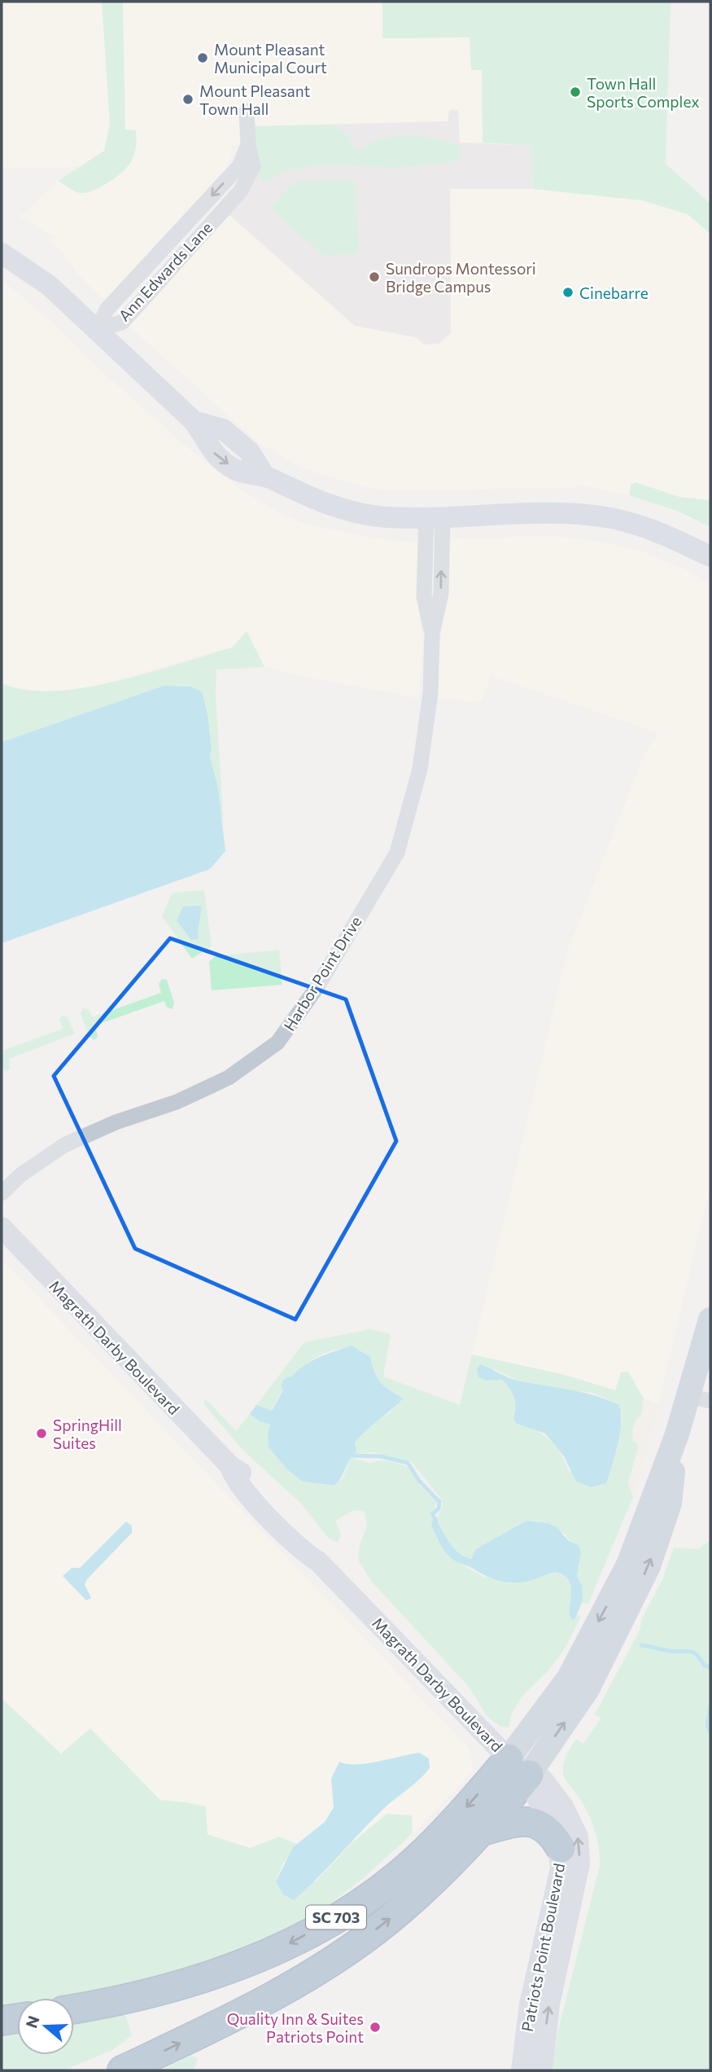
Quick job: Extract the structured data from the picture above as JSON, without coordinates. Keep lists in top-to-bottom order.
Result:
{
  "streets": {
    "highway": ["SC 703"],
    "street": [
      "Ann Edwards Lane",
      "Harbor Point Drive",
      "Magrath Darby Boulevard",
      "Patriots Point Boulevard"
    ]
  },
  "crossings": [
    ["Magrath Darby Boulevard", "SC 703"],
    ["Magrath Darby Boulevard", "Patriots Point Boulevard"],
    ["SC 703", "Patriots Point Boulevard"]
  ],
  "places": [
    "Mount Pleasant Municipal Court",
    "Town Hall Sports Complex",
    "Mount Pleasant Town Hall",
    "Sundrops Montessori Bridge Campus",
    "Cinebarre",
    "SpringHill Suites",
    "Quality Inn & Suites Patriots Point"
  ],
  "north": "left"
}
